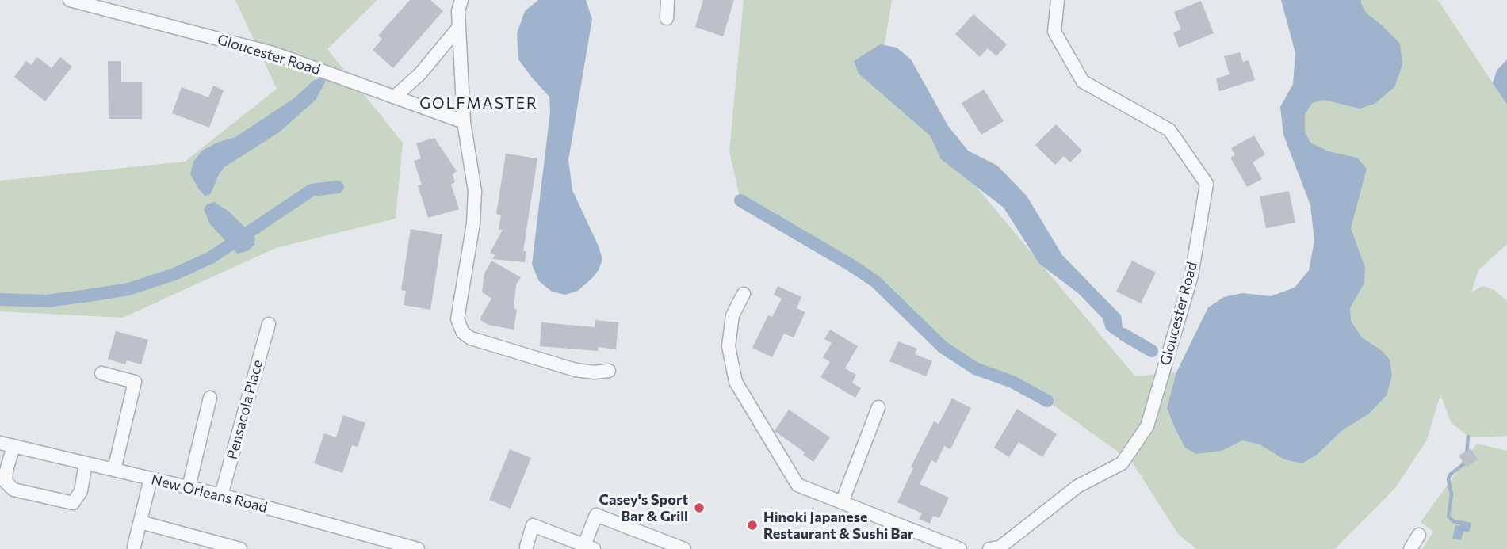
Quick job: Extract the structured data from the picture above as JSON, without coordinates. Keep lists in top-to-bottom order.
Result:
{
  "streets": {
    "street": ["Gloucester Road", "Pensacola Place", "New Orleans Road"]
  },
  "crossings": [
    ["Pensacola Place", "New Orleans Road"]
  ],
  "districts": ["GOLFMASTER"],
  "places": ["Casey's Sport Bar & Grill", "Hinoki Japanese Restaurant & Sushi Bar"]
}
